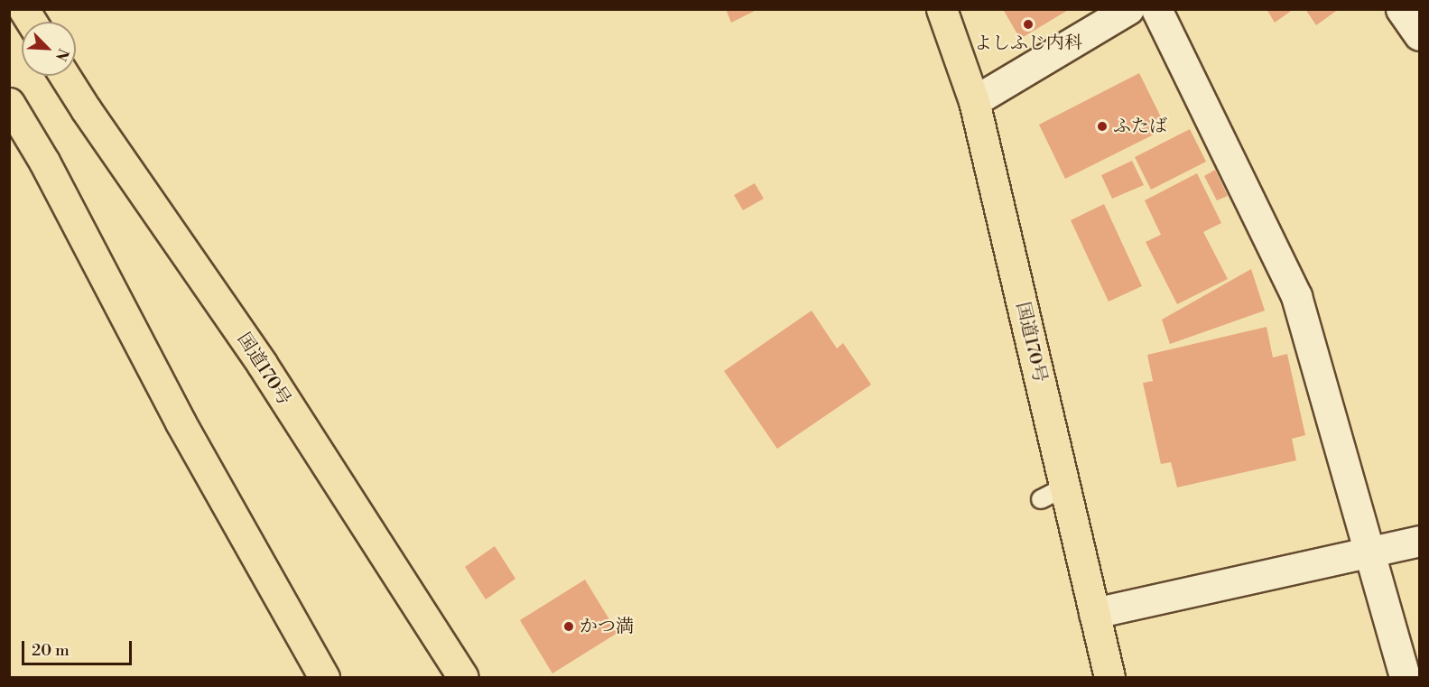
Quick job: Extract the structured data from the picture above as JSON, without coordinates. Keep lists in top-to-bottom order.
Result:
{
  "streets": {
    "highway": ["国道170号"]
  },
  "places": ["よしふじ内科", "ふたば", "かつ満"],
  "scale_bar": "20 m",
  "north": "bottom right"
}
